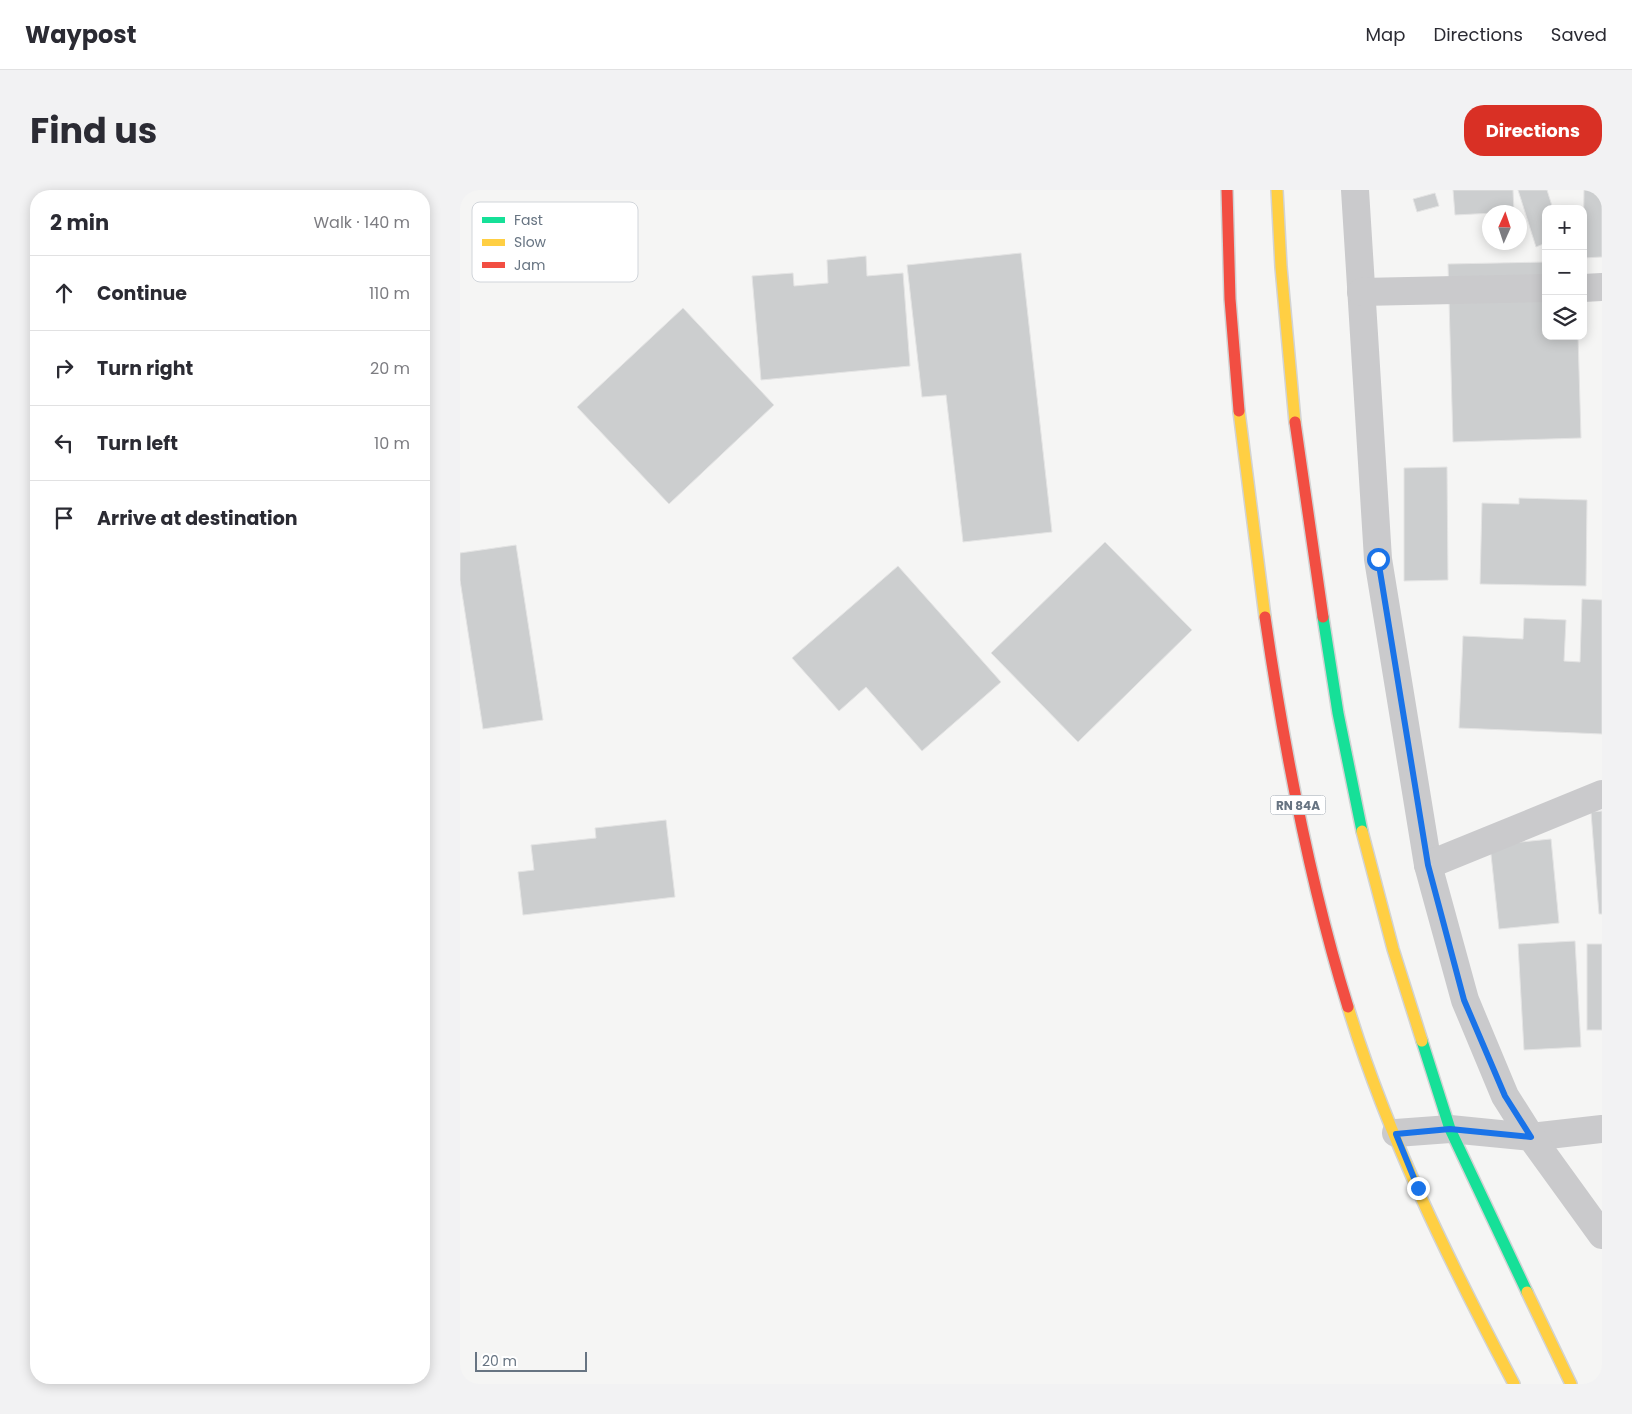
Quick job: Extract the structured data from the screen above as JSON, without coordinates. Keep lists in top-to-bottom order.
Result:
{
  "streets": {
    "main road": ["RN 84A"]
  },
  "legend": ["Fast", "Slow", "Jam"],
  "scale_bar": "20 m",
  "north": "top",
  "page": {
    "header": "Waypost",
    "nav": ["Map", "Directions", "Saved"],
    "title": "Find us",
    "buttons": "Directions",
    "heading": ["2 min", "Walk · 140 m"],
    "map_buttons": ["+", "−"],
    "list": [
      ["Continue", "110 m"],
      ["Turn right", "20 m"],
      ["Turn left", "10 m"],
      "Arrive at destination"
    ],
    "scale": "20 m"
  }
}
